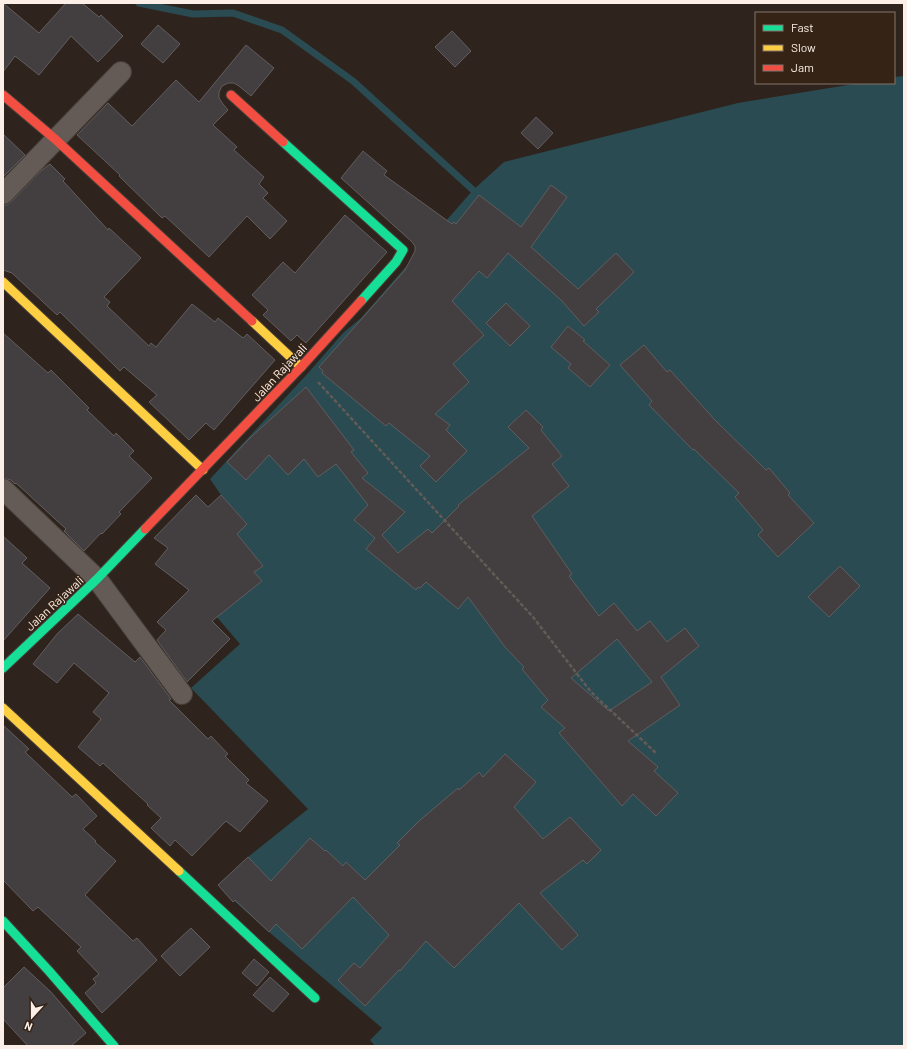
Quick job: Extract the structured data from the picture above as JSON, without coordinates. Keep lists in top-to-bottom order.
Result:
{
  "streets": {
    "street": ["Jalan Rajawali"]
  },
  "legend": ["Fast", "Slow", "Jam"],
  "north": "bottom"
}
